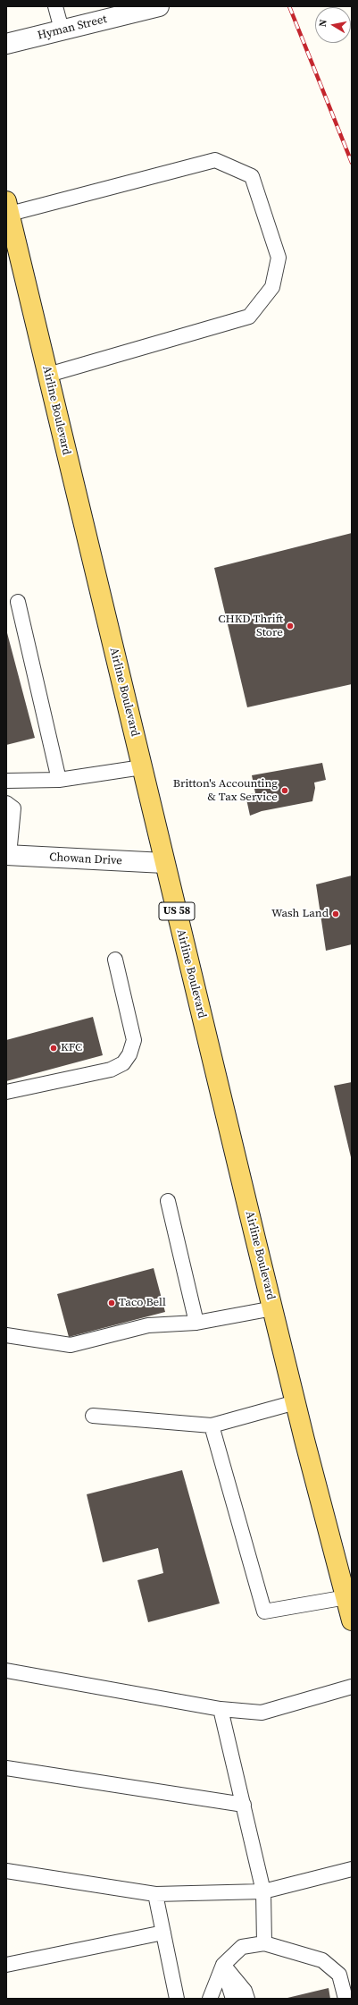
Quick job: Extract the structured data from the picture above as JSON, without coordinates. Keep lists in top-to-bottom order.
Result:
{
  "streets": {
    "main road": ["Airline Boulevard", "US 58"],
    "street": ["Hyman Street", "Chowan Drive"]
  },
  "crossings": [
    ["Airline Boulevard", "Chowan Drive"]
  ],
  "places": [
    "CHKD Thrift Store",
    "Britton's Accounting & Tax Service",
    "Wash Land",
    "KFC",
    "Taco Bell"
  ],
  "north": "left"
}
